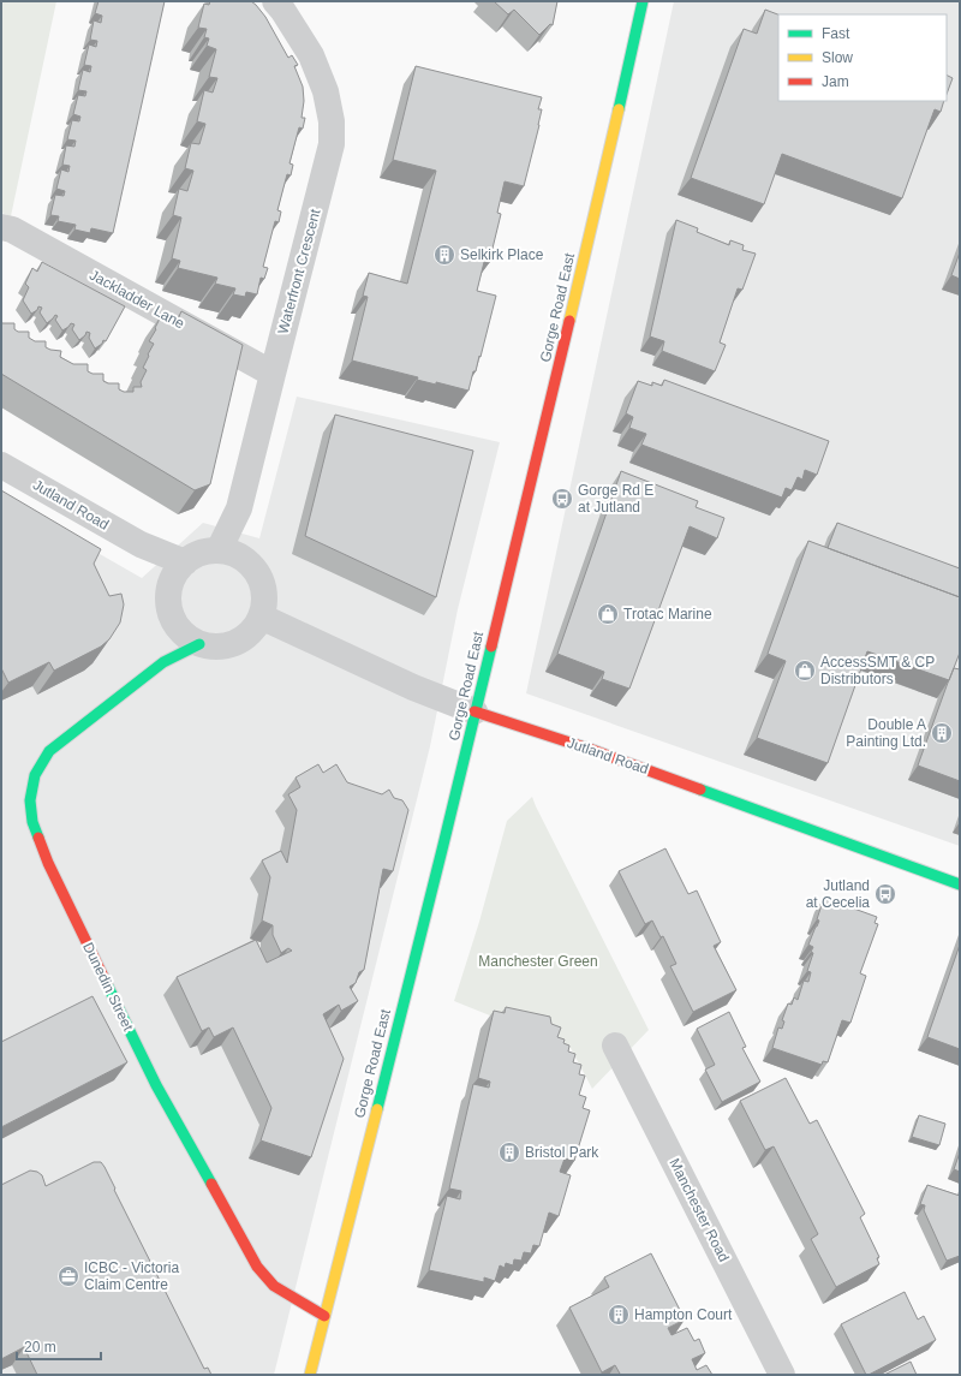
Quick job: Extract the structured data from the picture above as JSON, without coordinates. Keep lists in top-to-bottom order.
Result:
{
  "streets": {
    "main road": ["Gorge Road East", "Jutland Road", "Dunedin Street"],
    "street": ["Waterfront Crescent", "Jackladder Lane", "Manchester Road"]
  },
  "crossings": [
    ["Waterfront Crescent", "Jackladder Lane"],
    ["Waterfront Crescent", "Jutland Road"],
    ["Waterfront Crescent", "Dunedin Street"],
    ["Gorge Road East", "Jutland Road"],
    ["Gorge Road East", "Dunedin Street"],
    ["Jutland Road", "Dunedin Street"]
  ],
  "parks": ["Manchester Green"],
  "places": {
    "building": [
      "Selkirk Place",
      "Double A Painting Ltd.",
      "Bristol Park",
      "Hampton Court"
    ],
    "bus stop": ["Gorge Rd E at Jutland", "Jutland at Cecelia"],
    "shop": ["Trotac Marine", "AccessSMT & CP Distributors"],
    "office": ["ICBC - Victoria Claim Centre"]
  },
  "legend": ["Fast", "Slow", "Jam"],
  "scale_bar": "20 m"
}
